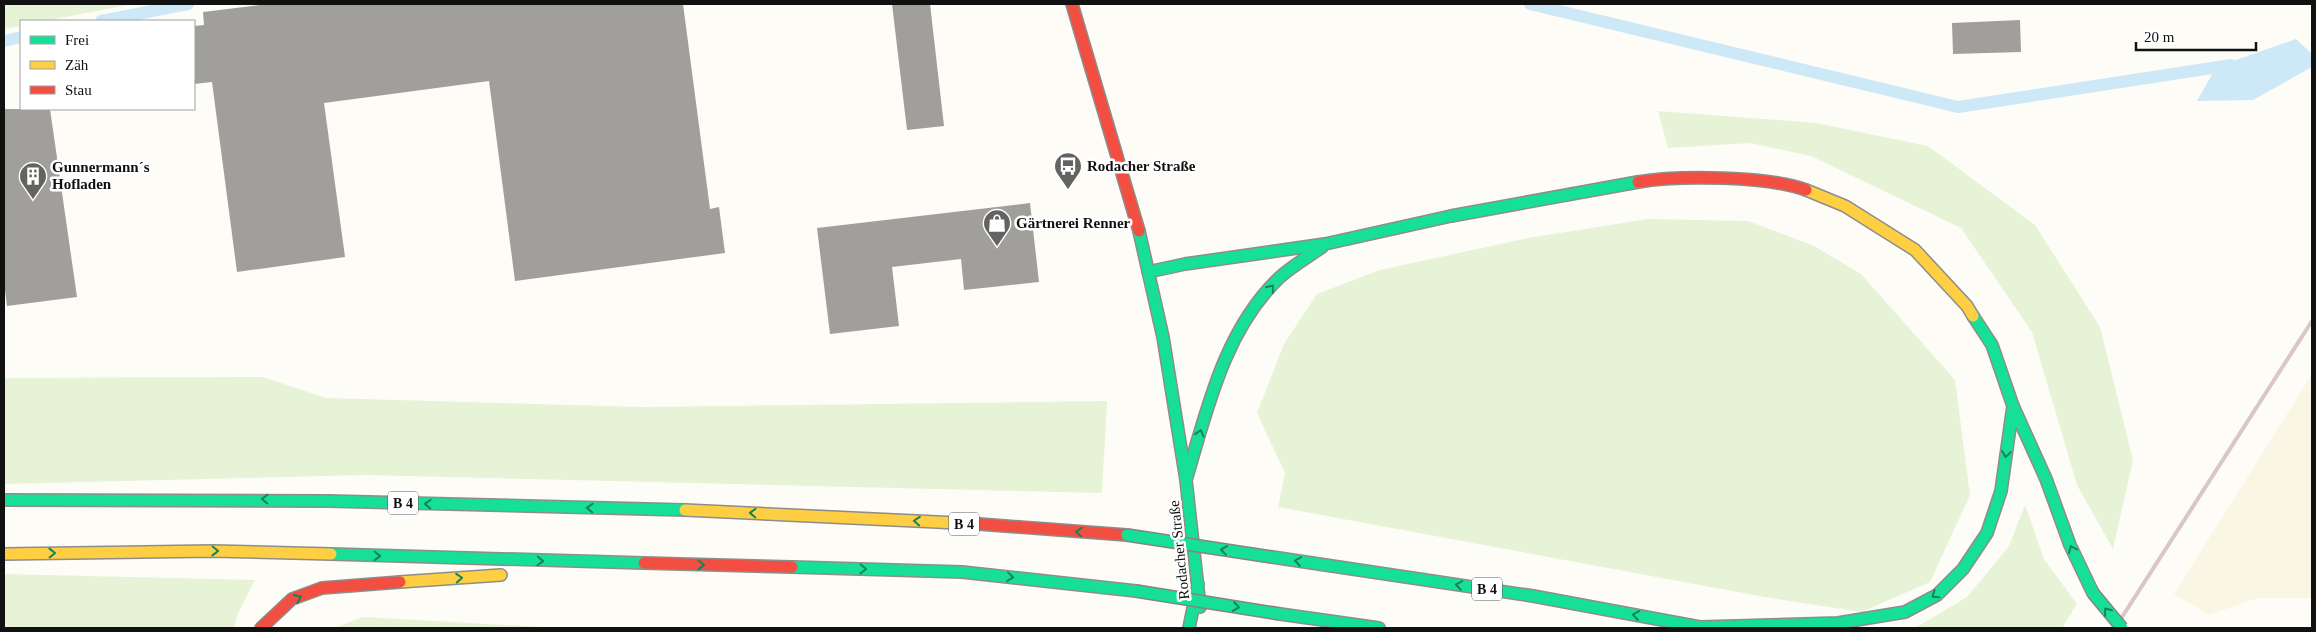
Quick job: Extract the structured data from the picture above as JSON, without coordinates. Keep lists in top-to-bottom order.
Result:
{
  "streets": {
    "main road": ["B 4", "Rodacher Straße"]
  },
  "places": {
    "bus stop": ["Rodacher Straße"],
    "building": ["Gunnermann´s Hofladen"],
    "shop": ["Gärtnerei Renner"]
  },
  "legend": ["Frei", "Zäh", "Stau"],
  "scale_bar": "20 m"
}
